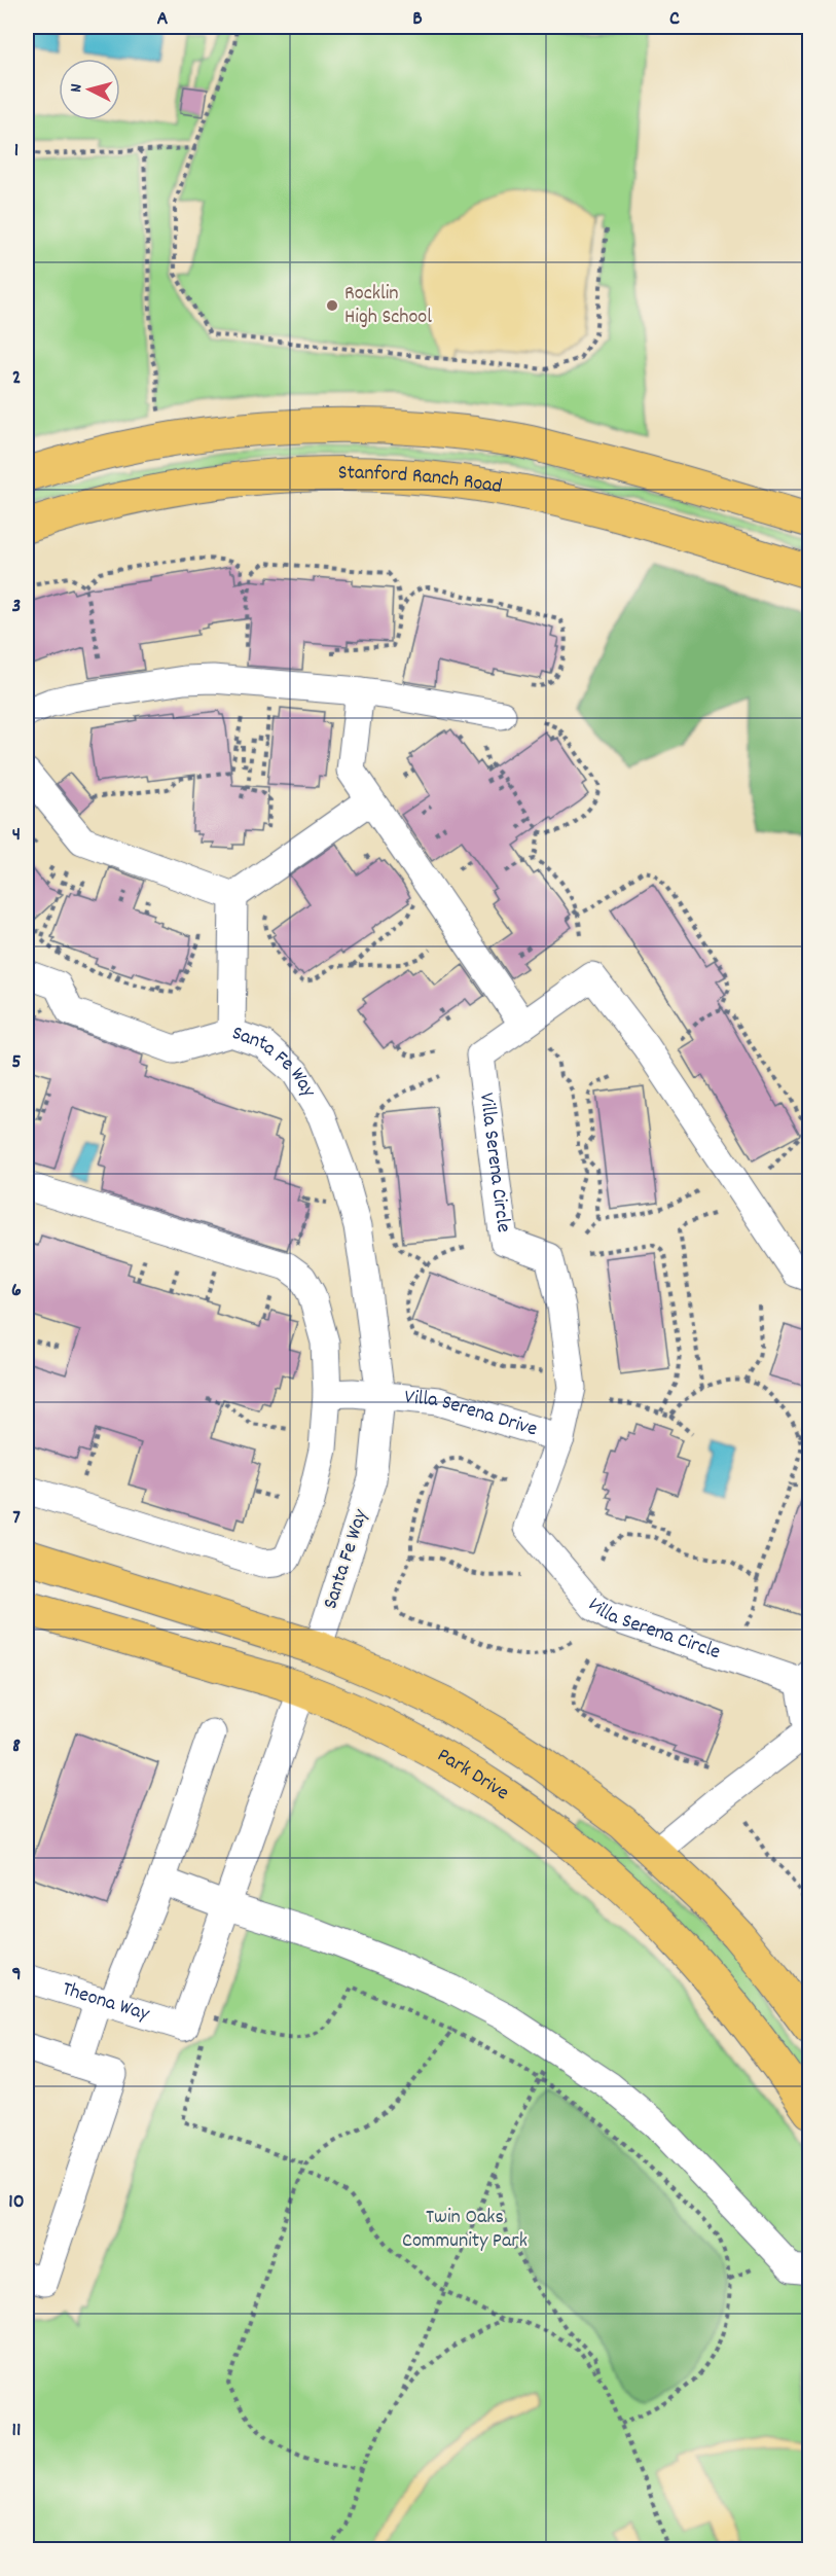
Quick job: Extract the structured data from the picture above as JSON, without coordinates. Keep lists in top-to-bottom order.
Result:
{
  "streets": {
    "main road": ["Stanford Ranch Road", "Park Drive"],
    "street": [
      "Santa Fe Way",
      "Villa Serena Circle",
      "Villa Serena Drive",
      "Theona Way"
    ]
  },
  "crossings": [
    ["Santa Fe Way", "Villa Serena Drive"],
    ["Villa Serena Circle", "Villa Serena Drive"]
  ],
  "parks": ["Twin Oaks Community Park"],
  "places": ["Rocklin High School"],
  "north": "left",
  "grid": {
    "columns": ["A", "B", "C"],
    "rows": [
      "1",
      "2",
      "3",
      "4",
      "5",
      "6",
      "7",
      "8",
      "9",
      "10",
      "11"
    ]
  }
}
